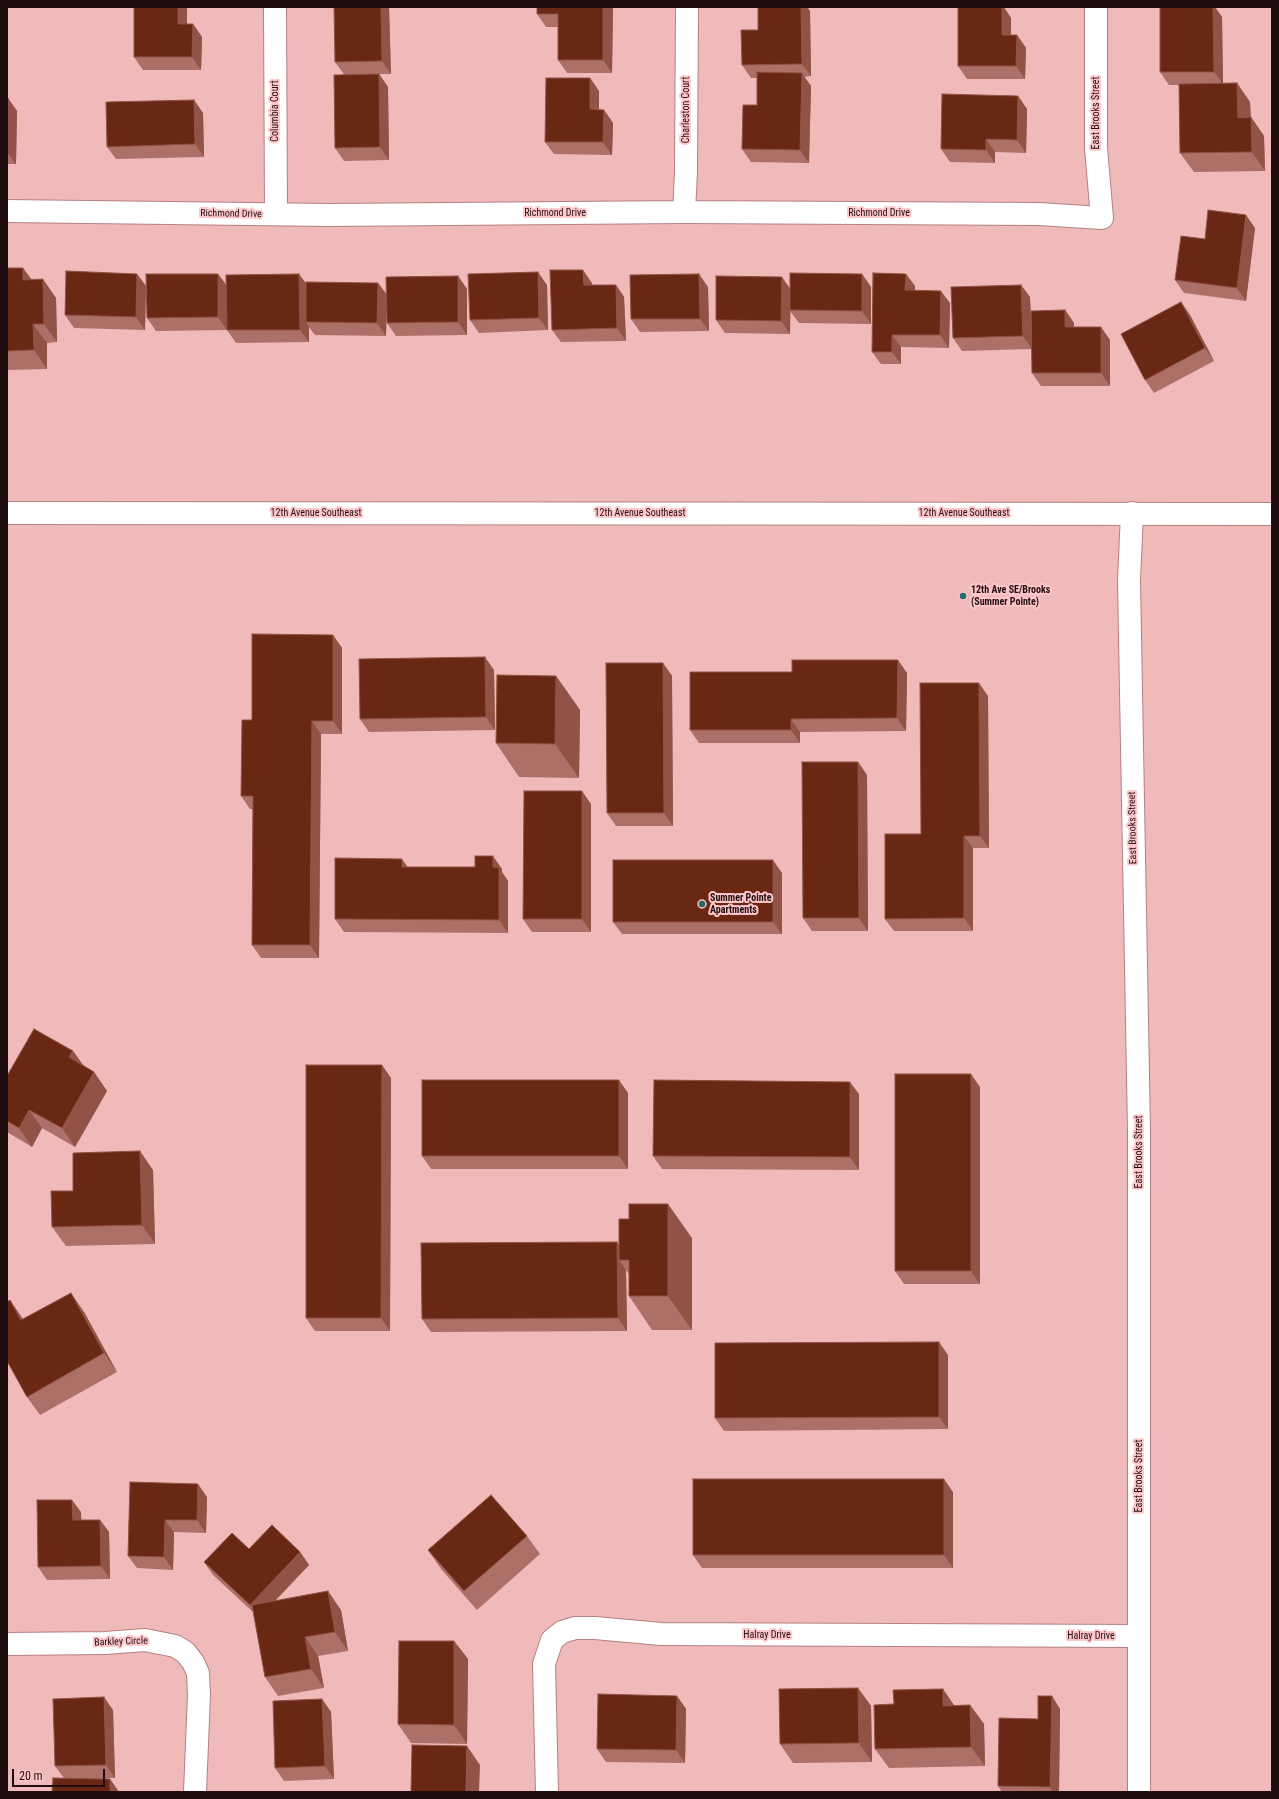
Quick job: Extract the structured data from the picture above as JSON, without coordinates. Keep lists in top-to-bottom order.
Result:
{
  "streets": {
    "street": [
      "Charleston Court",
      "Columbia Court",
      "East Brooks Street",
      "Richmond Drive",
      "12th Avenue Southeast",
      "Halray Drive",
      "Barkley Circle"
    ]
  },
  "crossings": [
    ["Charleston Court", "Richmond Drive"],
    ["Columbia Court", "Richmond Drive"],
    ["East Brooks Street", "Richmond Drive"],
    ["East Brooks Street", "12th Avenue Southeast"],
    ["East Brooks Street", "Halray Drive"]
  ],
  "places": ["12th Ave SE/Brooks (Summer Pointe)", "Summer Pointe Apartments"],
  "scale_bar": "20 m"
}
